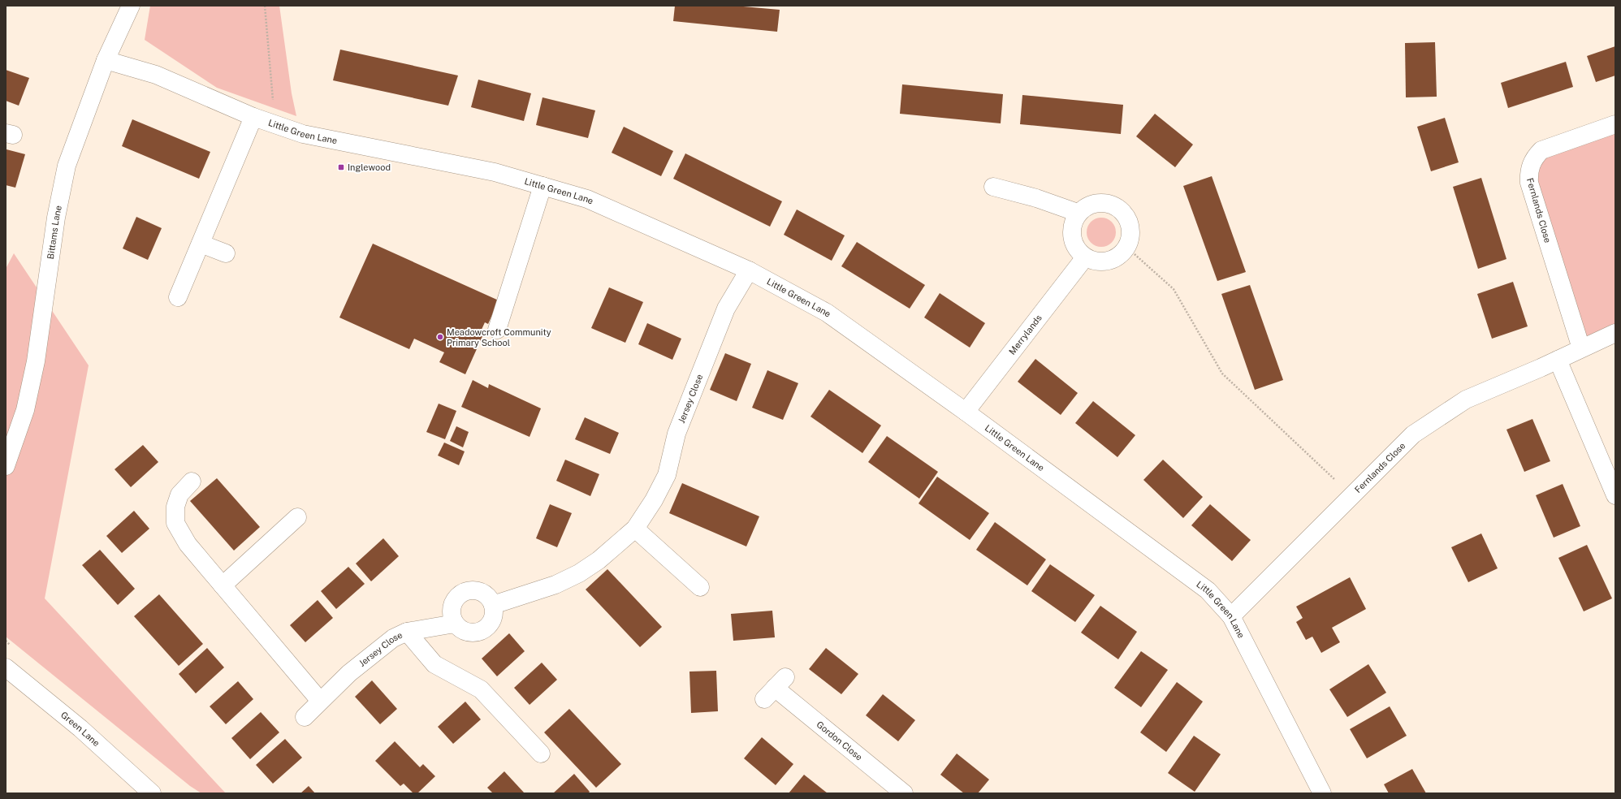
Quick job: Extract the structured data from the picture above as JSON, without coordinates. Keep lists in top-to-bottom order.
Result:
{
  "streets": {
    "street": [
      "Little Green Lane",
      "Fernlands Close",
      "Bittams Lane",
      "Merrylands",
      "Jersey Close",
      "Green Lane",
      "Gordon Close"
    ]
  },
  "crossings": [
    ["Little Green Lane", "Fernlands Close"],
    ["Little Green Lane", "Bittams Lane"],
    ["Little Green Lane", "Merrylands"],
    ["Little Green Lane", "Jersey Close"]
  ],
  "places": {
    "transit": ["Inglewood"],
    "other": ["Meadowcroft Community Primary School"]
  }
}
